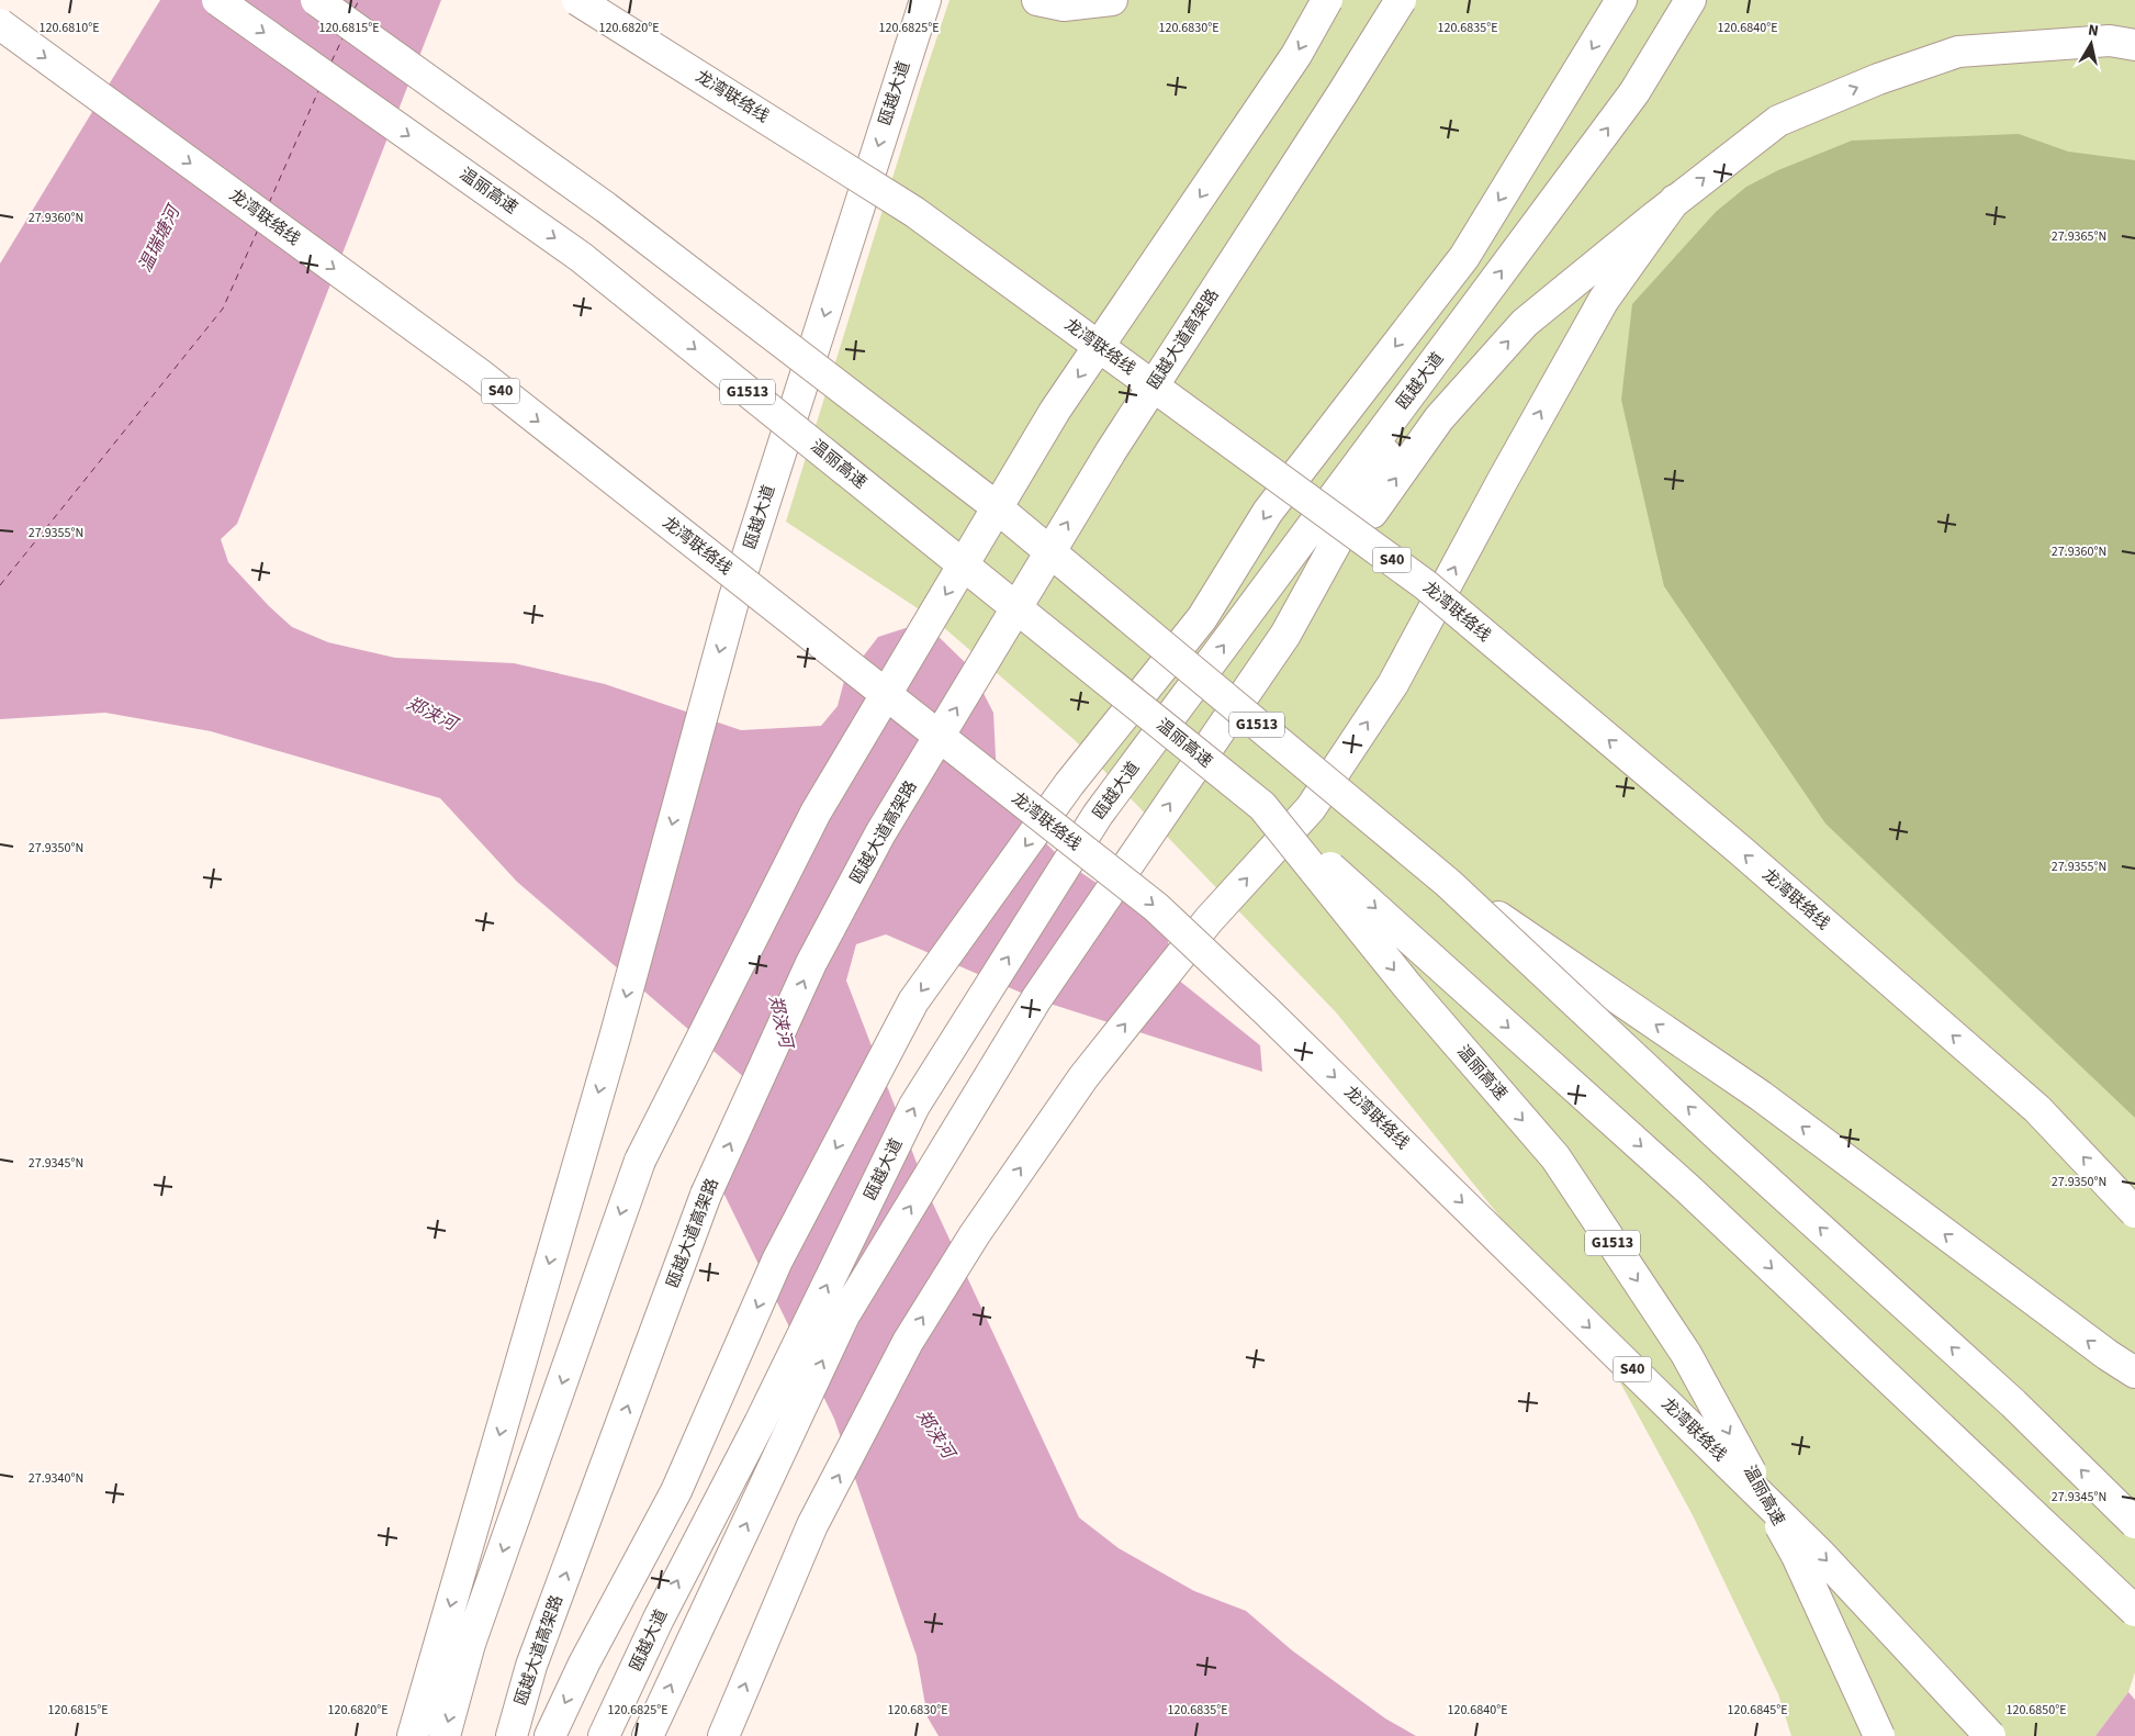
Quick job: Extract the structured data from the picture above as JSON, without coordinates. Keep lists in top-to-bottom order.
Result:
{
  "streets": {
    "highway": [
      "瓯越大道",
      "龙湾联络线",
      "温丽高速",
      "瓯越大道高架路",
      "S40",
      "G1513"
    ]
  },
  "water": ["温瑞塘河", "郑浃河"],
  "north": "top",
  "coordinates": [
    "120.6810°E",
    "120.6815°E",
    "120.6820°E",
    "120.6825°E",
    "120.6830°E",
    "120.6835°E",
    "120.6840°E",
    "27.9360°N",
    "27.9365°N",
    "27.9355°N",
    "27.9350°N",
    "27.9345°N",
    "27.9340°N",
    "120.6845°E",
    "120.6850°E"
  ]
}
